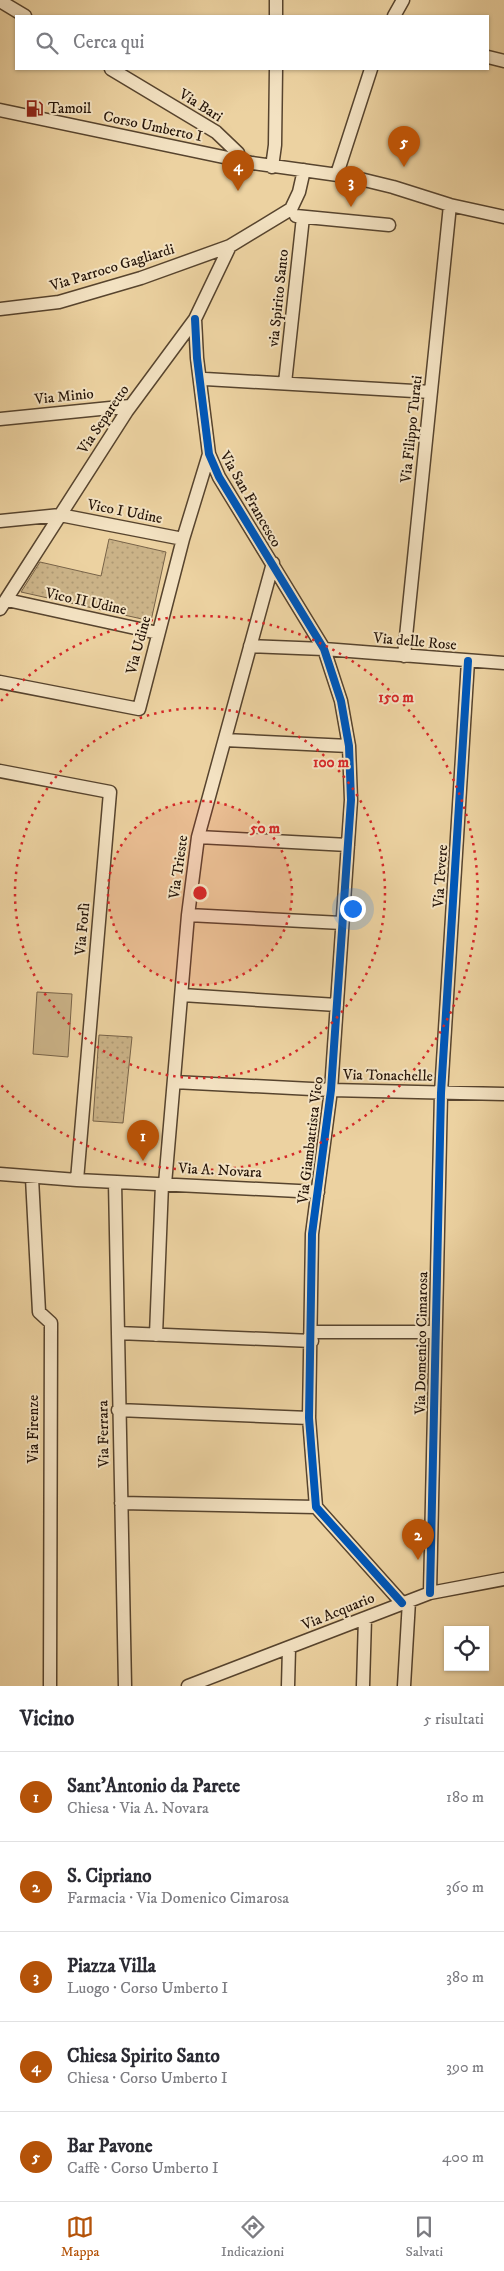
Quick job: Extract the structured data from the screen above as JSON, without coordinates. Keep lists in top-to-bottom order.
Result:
{
  "streets": {
    "street": [
      "Via Bari",
      "Corso Umberto I",
      "Via Parroco Gagliardi",
      "via Spirito Santo",
      "Via Minio",
      "Via Separetto",
      "Via Filippo Turati",
      "Via San Francesco",
      "Vico I Udine",
      "Vico II Udine",
      "Via delle Rose",
      "Via Udine",
      "Via Trieste",
      "Via Tevere",
      "Via Forlì",
      "Via Tonachelle",
      "Via Giambattista Vico",
      "Via A. Novara",
      "Via Domenico Cimarosa",
      "Via Firenze",
      "Via Ferrara",
      "Via Acquario"
    ]
  },
  "crossings": [
    ["Via Bari", "Corso Umberto I"],
    ["Corso Umberto I", "Via Parroco Gagliardi"],
    ["Corso Umberto I", "Via Filippo Turati"],
    ["Via Parroco Gagliardi", "Via Separetto"],
    ["Via Minio", "Via Separetto"],
    ["Via Separetto", "Via San Francesco"],
    ["Via Separetto", "Vico I Udine"],
    ["Via Separetto", "Vico II Udine"],
    ["Via Filippo Turati", "Via delle Rose"],
    ["Via San Francesco", "Via delle Rose"],
    ["Via San Francesco", "Via Udine"],
    ["Via San Francesco", "Via Trieste"],
    ["Via San Francesco", "Via Giambattista Vico"],
    ["Vico I Udine", "Via Udine"],
    ["Vico II Udine", "Via Udine"],
    ["Via delle Rose", "Via Trieste"],
    ["Via delle Rose", "Via Tevere"],
    ["Via delle Rose", "Via Giambattista Vico"],
    ["Via Trieste", "Via Tonachelle"],
    ["Via Trieste", "Via A. Novara"],
    ["Via Tevere", "Via Tonachelle"],
    ["Via Tevere", "Via Domenico Cimarosa"],
    ["Via Forlì", "Via A. Novara"],
    ["Via Tonachelle", "Via Giambattista Vico"],
    ["Via Tonachelle", "Via Domenico Cimarosa"],
    ["Via Giambattista Vico", "Via A. Novara"],
    ["Via A. Novara", "Via Firenze"],
    ["Via A. Novara", "Via Ferrara"],
    ["Via Domenico Cimarosa", "Via Acquario"]
  ],
  "places": {
    "fuel station": ["Tamoil"]
  },
  "page": {
    "search": "Cerca qui",
    "pins": [
      "5",
      "4",
      "3",
      "1",
      "2"
    ],
    "heading": ["Vicino", "5 risultati"],
    "list": [
      {
        "mark": "1",
        "name": "Sant'Antonio da Parete",
        "note": "Chiesa · Via A. Novara",
        "value": "180 m"
      },
      {
        "mark": "2",
        "name": "S. Cipriano",
        "note": "Farmacia · Via Domenico Cimarosa",
        "value": "360 m"
      },
      {
        "mark": "3",
        "name": "Piazza Villa",
        "note": "Luogo · Corso Umberto I",
        "value": "380 m"
      },
      {
        "mark": "4",
        "name": "Chiesa Spirito Santo",
        "note": "Chiesa · Corso Umberto I",
        "value": "390 m"
      },
      {
        "mark": "5",
        "name": "Bar Pavone",
        "note": "Caffè · Corso Umberto I",
        "value": "400 m"
      }
    ],
    "nav": ["Mappa", "Indicazioni", "Salvati"]
  },
  "rings": ["150 m", "100 m", "50 m"]
}
